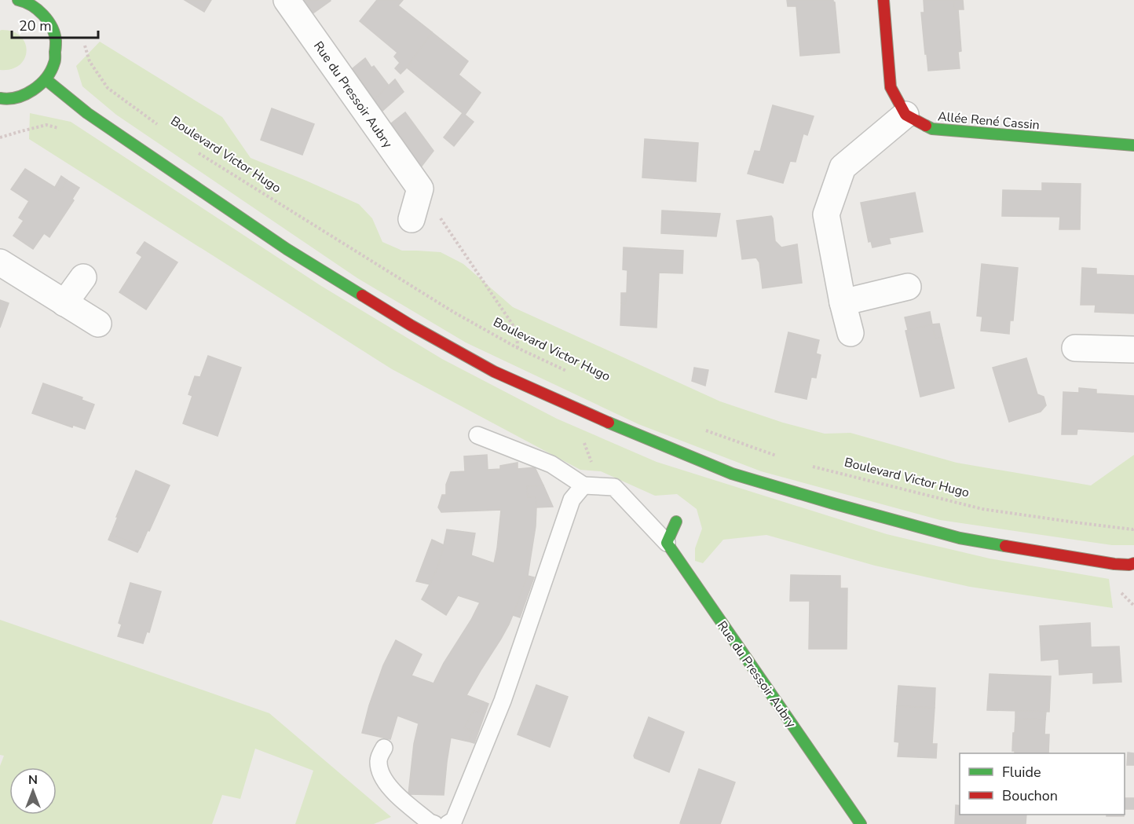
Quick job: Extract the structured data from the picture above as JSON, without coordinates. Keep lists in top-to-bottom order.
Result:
{
  "streets": {
    "main road": ["Rue du Pressoir Aubry", "Allée René Cassin"],
    "path": ["Boulevard Victor Hugo"]
  },
  "legend": ["Fluide", "Bouchon"],
  "scale_bar": "20 m",
  "north": "top"
}
